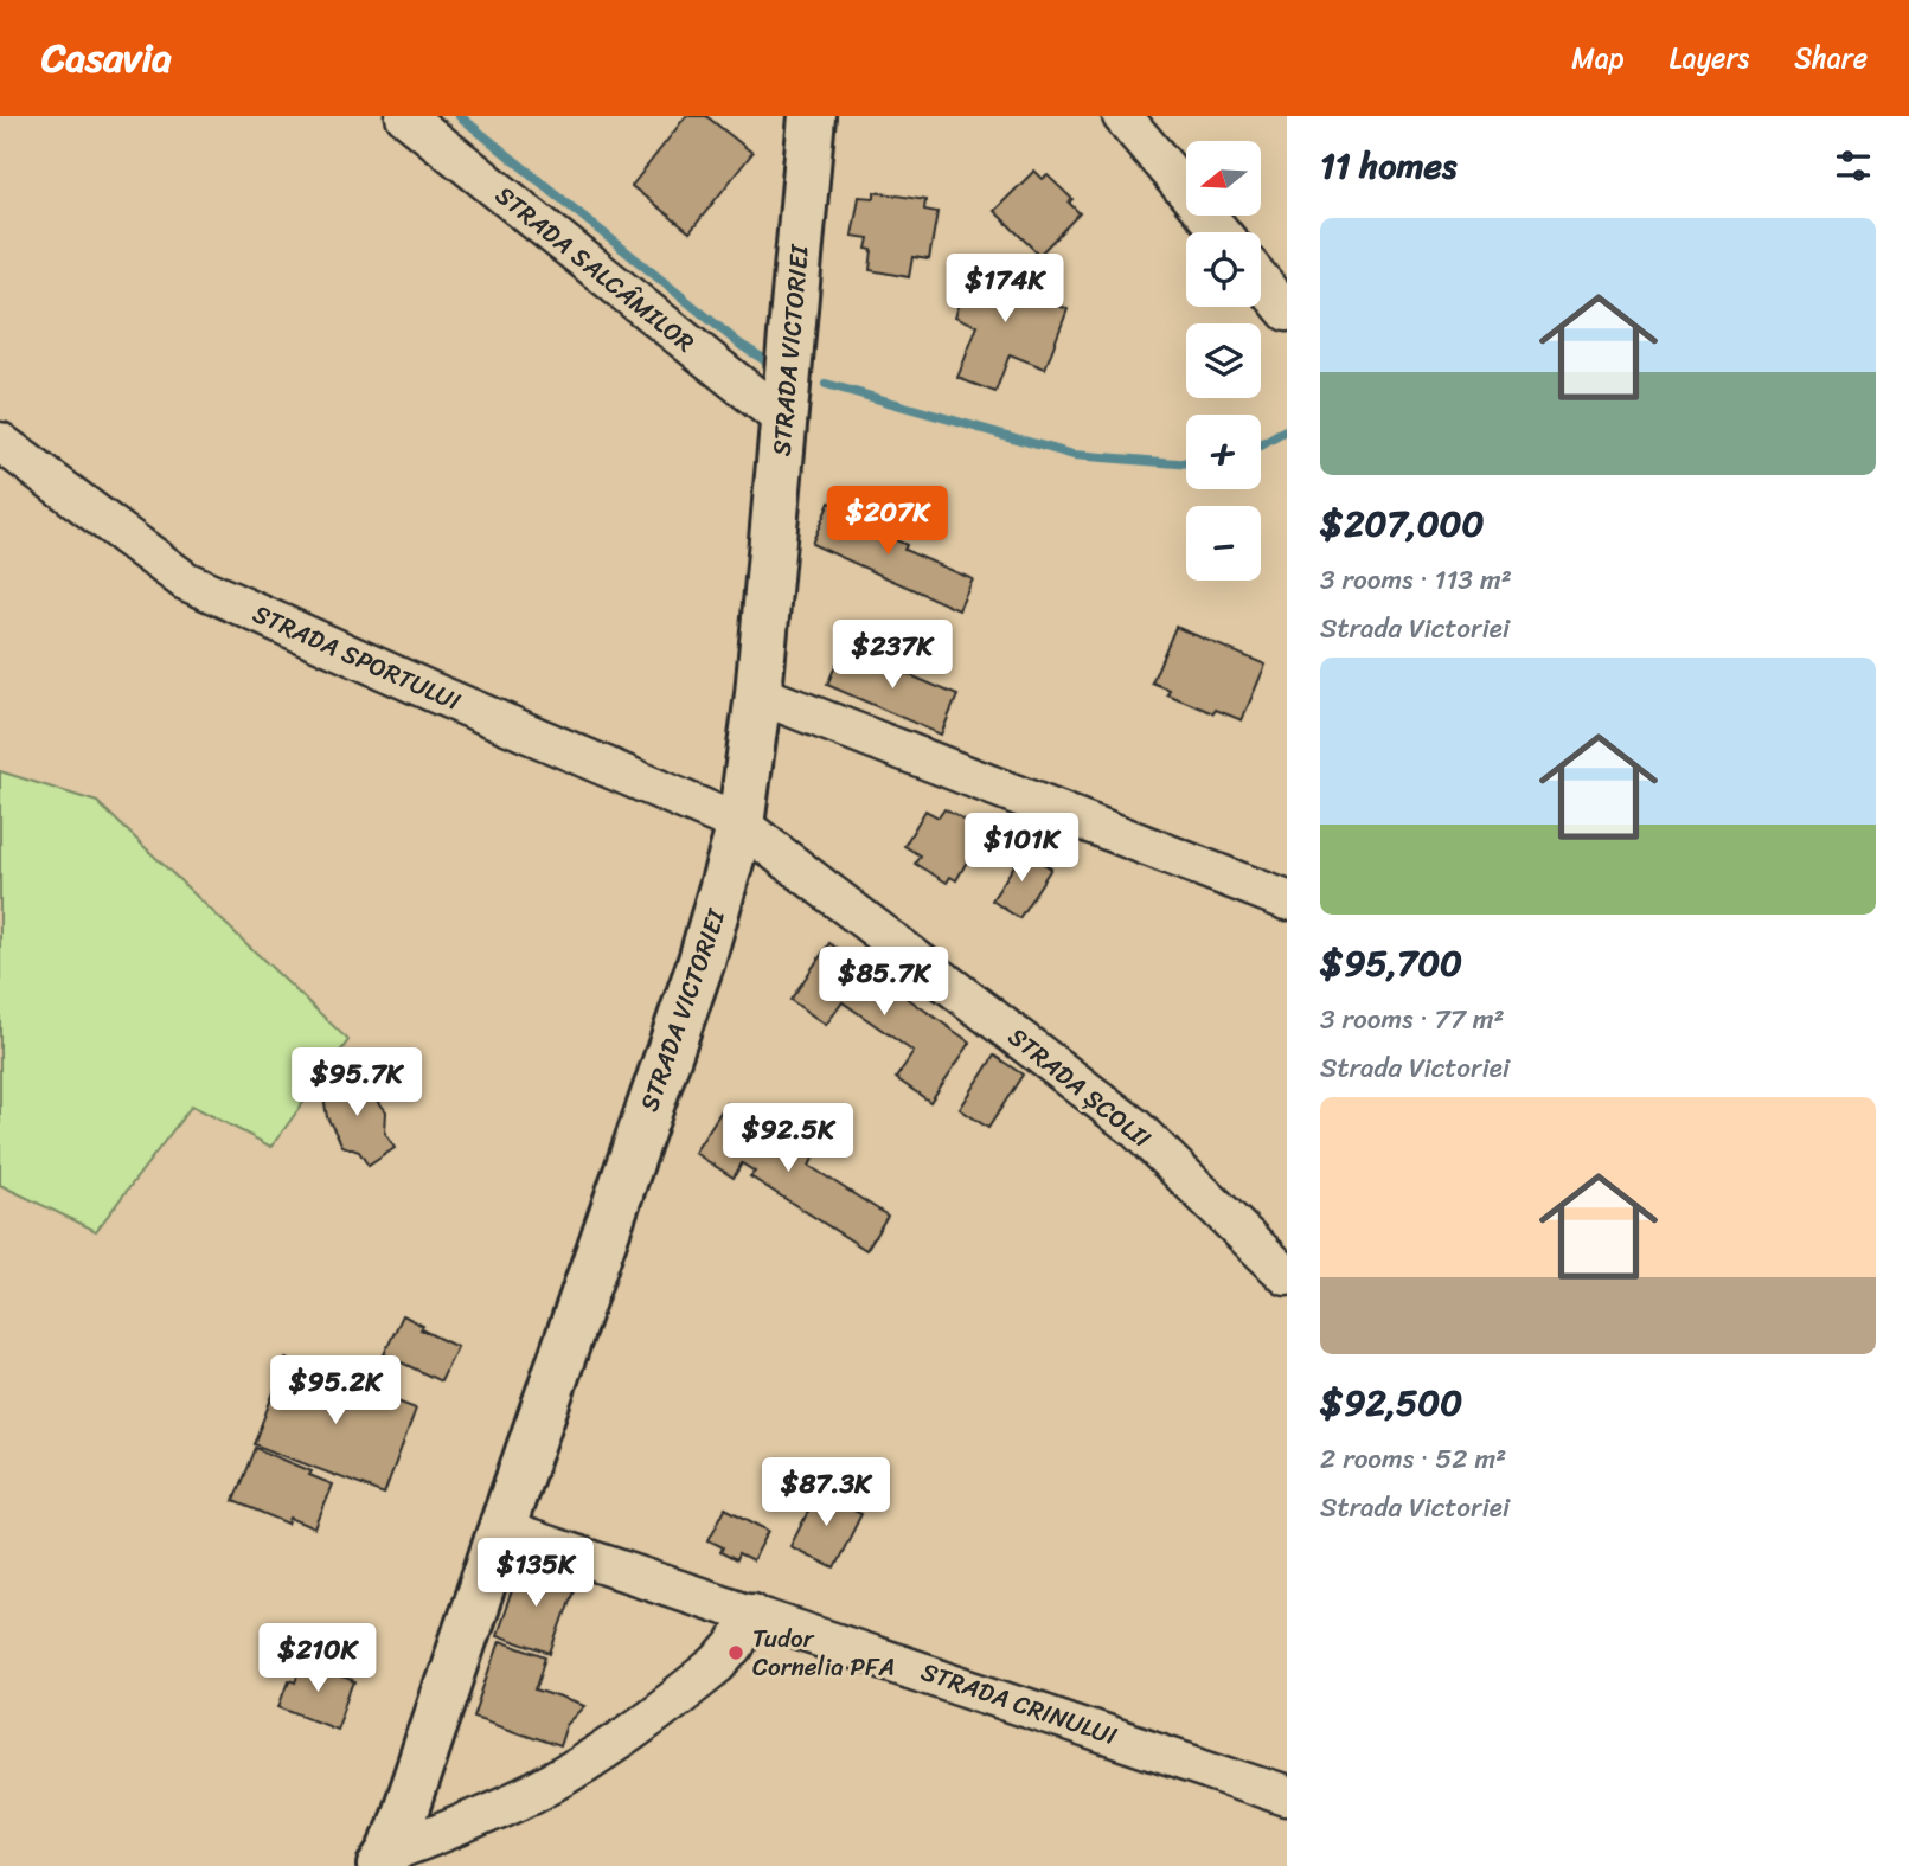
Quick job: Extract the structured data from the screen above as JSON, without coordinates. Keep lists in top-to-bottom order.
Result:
{
  "streets": {
    "street": [
      "STRADA SALCÂMILOR",
      "STRADA VICTORIEI",
      "STRADA SPORTULUI",
      "STRADA ȘCOLII",
      "STRADA CRINULUI"
    ]
  },
  "crossings": [
    ["STRADA SALCÂMILOR", "STRADA VICTORIEI"],
    ["STRADA VICTORIEI", "STRADA SPORTULUI"],
    ["STRADA VICTORIEI", "STRADA ȘCOLII"],
    ["STRADA VICTORIEI", "STRADA CRINULUI"],
    ["STRADA SPORTULUI", "STRADA ȘCOLII"]
  ],
  "places": ["Tudor Cornelia PFA"],
  "north": "left",
  "page": {
    "header": "Casavia",
    "nav": ["Map", "Layers", "Share"],
    "heading": "11 homes",
    "map_buttons": ["+", "−"],
    "list": [
      {
        "name": "$207,000",
        "note": "3 rooms · 113 m² · Strada Victoriei"
      },
      {
        "name": "$95,700",
        "note": "3 rooms · 77 m² · Strada Victoriei"
      },
      {
        "name": "$92,500",
        "note": "2 rooms · 52 m² · Strada Victoriei"
      }
    ],
    "price": [
      "$174K",
      "$207K",
      "$237K",
      "$101K",
      "$85.7K",
      "$95.7K",
      "$92.5K",
      "$95.2K",
      "$87.3K",
      "$135K",
      "$210K"
    ]
  }
}
